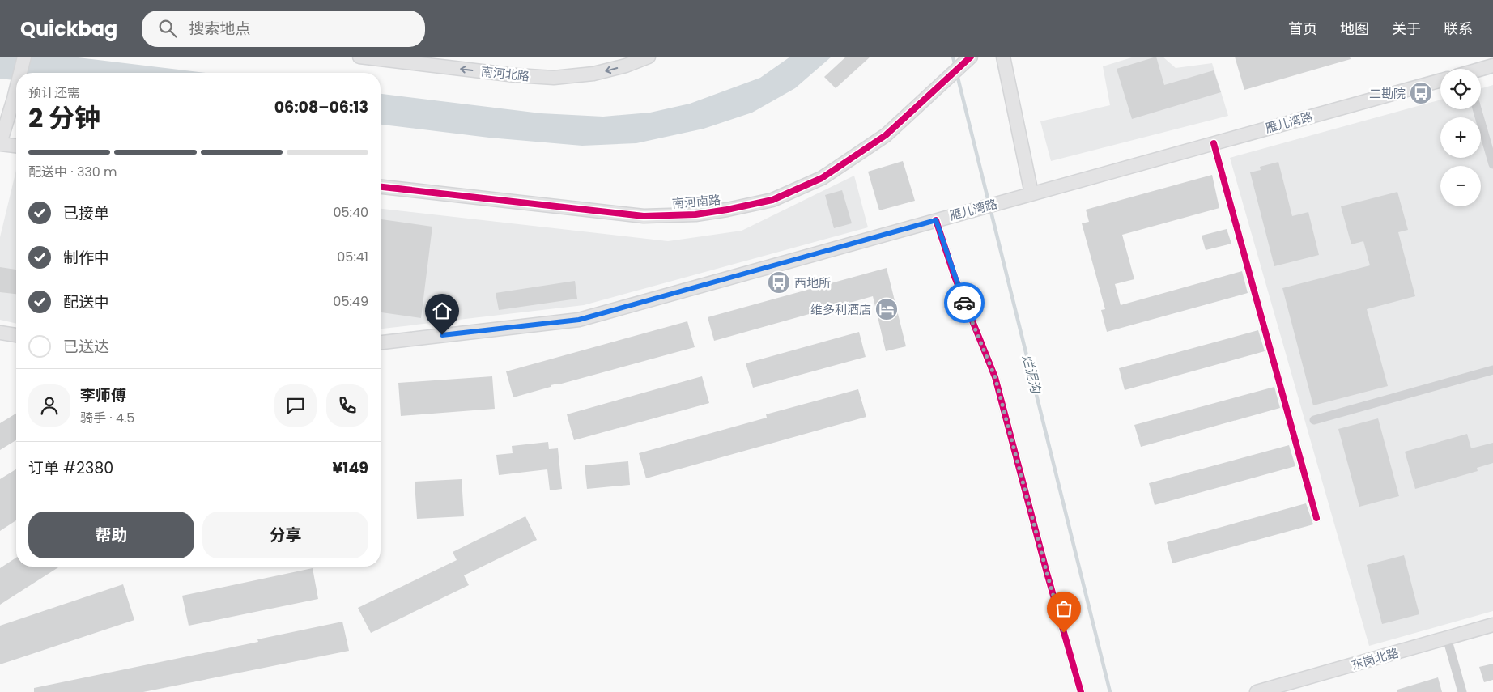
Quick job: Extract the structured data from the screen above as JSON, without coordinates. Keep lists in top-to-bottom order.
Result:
{
  "streets": {
    "street": [
      "南河北路",
      "雁儿湾路",
      "南河南路",
      "东岗北路"
    ]
  },
  "one_way": ["南河北路"],
  "water": ["烂泥沟"],
  "places": {
    "bus stop": ["二勘院", "西地所"],
    "hotel": ["维多利酒店"]
  },
  "page": {
    "header": "Quickbag",
    "search": "搜索地点",
    "nav": [
      "首页",
      "地图",
      "关于",
      "联系"
    ],
    "map_buttons": ["+", "−"],
    "heading": ["2 分钟", "预计还需", "06:08–06:13"],
    "panel": [
      "李师傅",
      "骑手 · 4.5",
      "订单 #2380",
      "¥149"
    ],
    "bar": "配送中 · 330 m",
    "list": [
      ["已接单", "05:40"],
      ["制作中", "05:41"],
      ["配送中", "05:49"],
      "已送达"
    ],
    "buttons": ["帮助", "分享"]
  }
}
